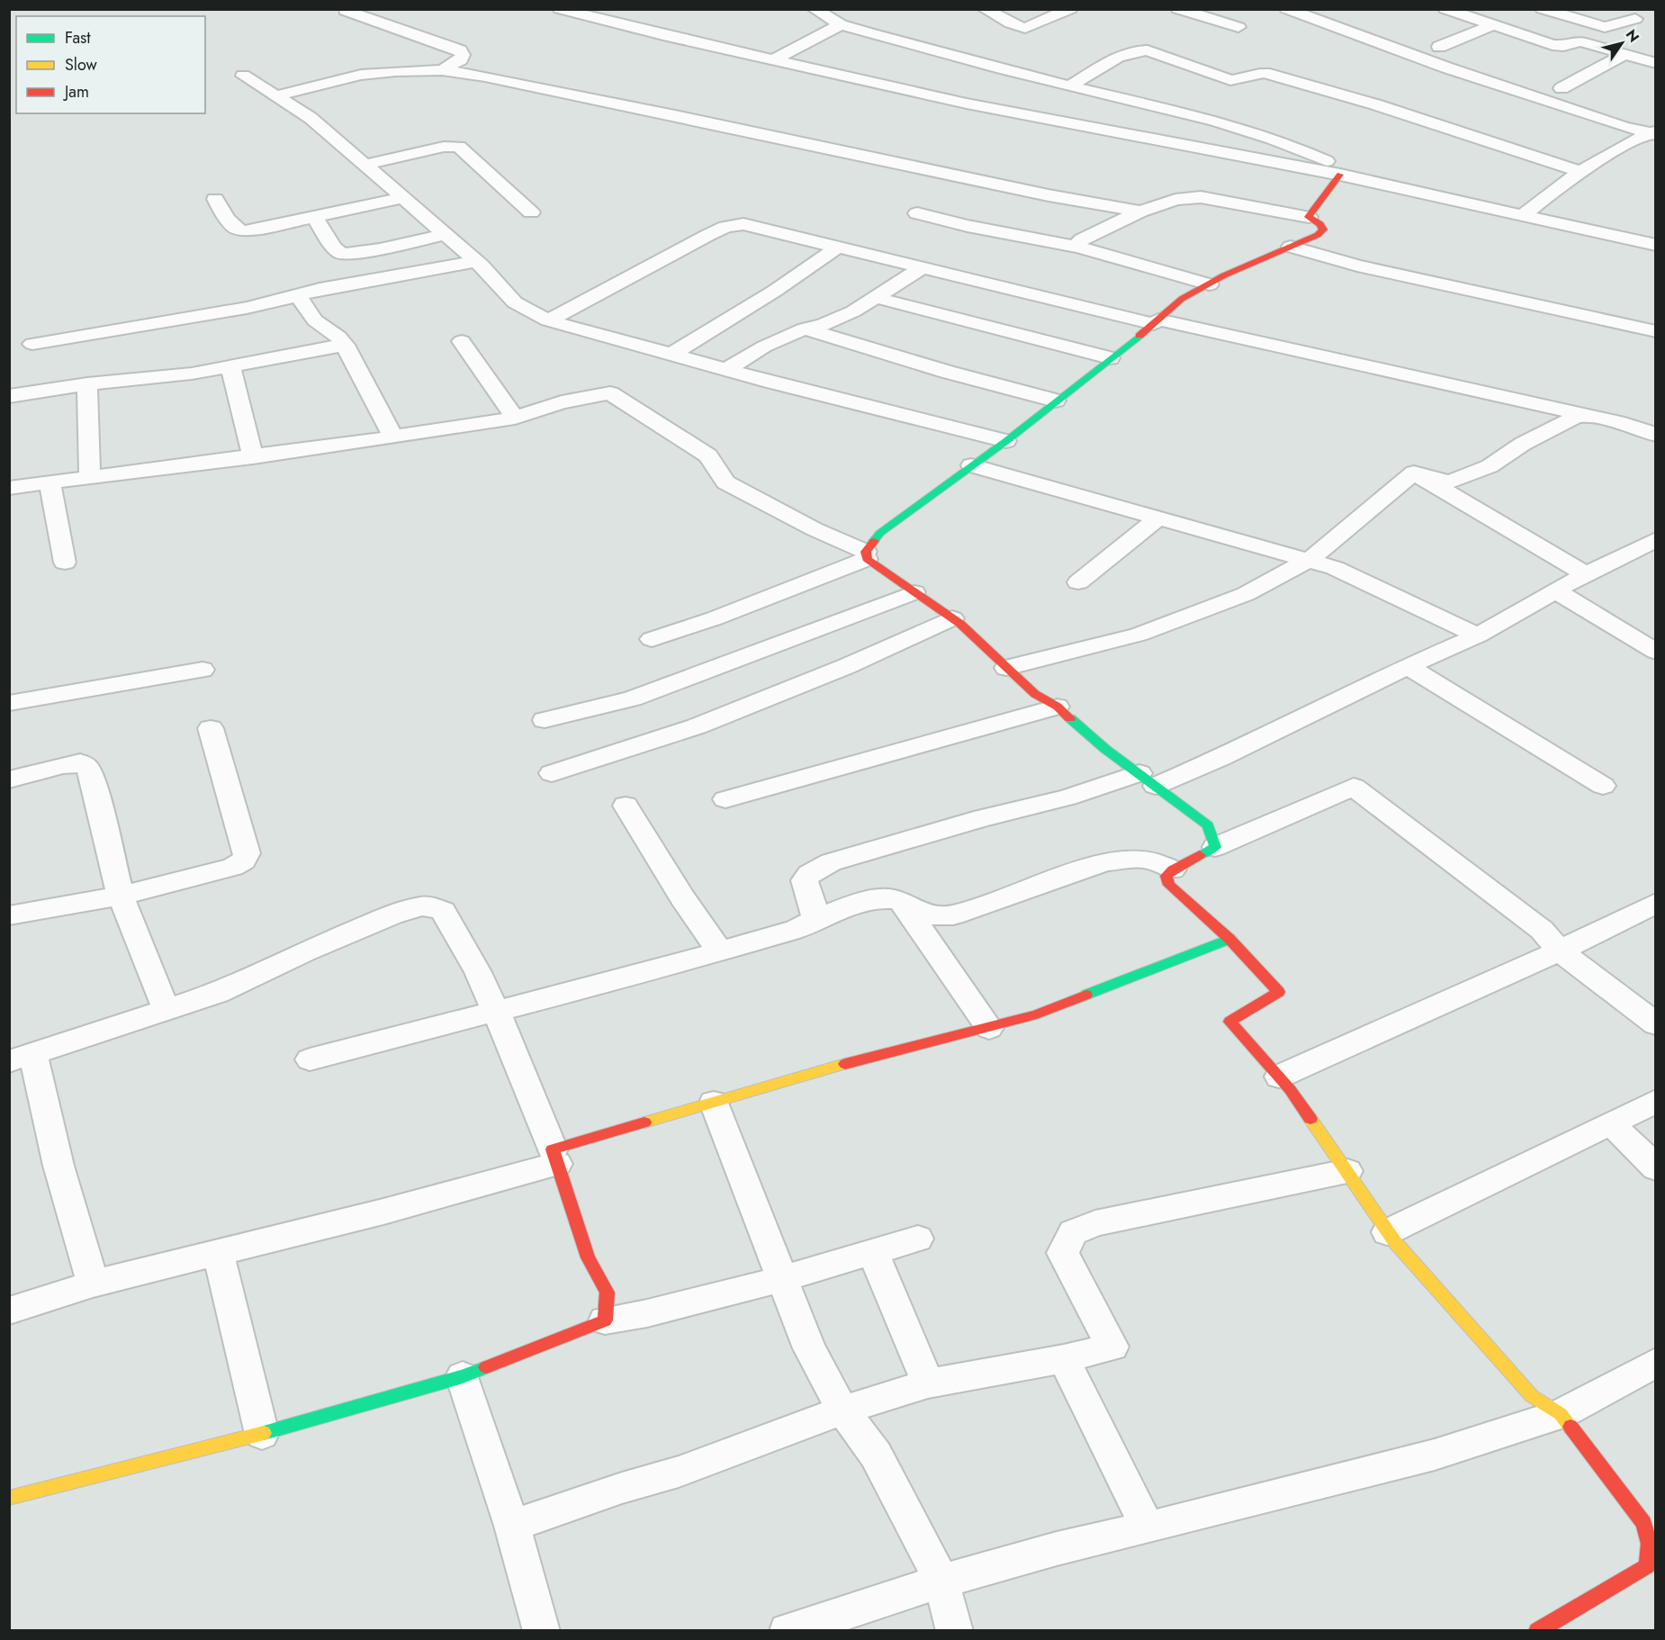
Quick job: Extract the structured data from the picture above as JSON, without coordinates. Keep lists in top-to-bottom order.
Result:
{
  "legend": ["Fast", "Slow", "Jam"],
  "north": "top right"
}
